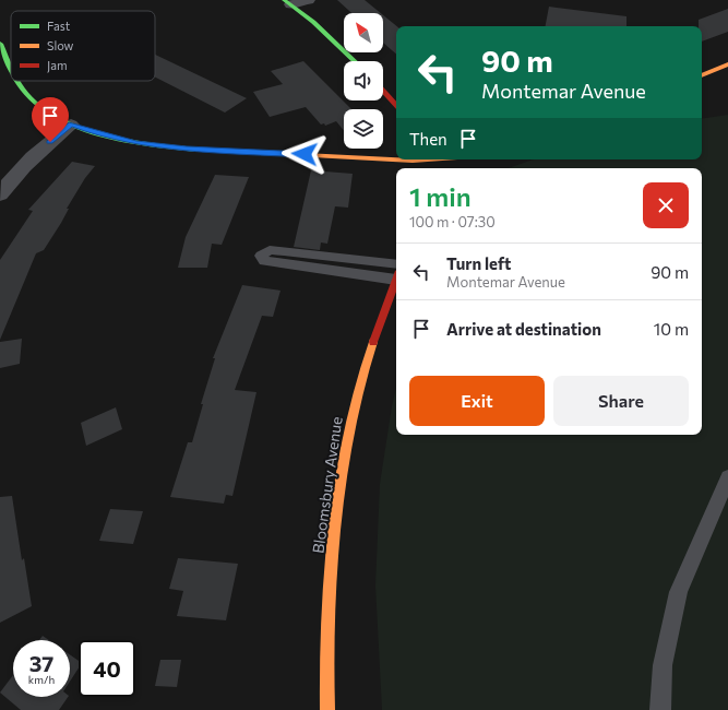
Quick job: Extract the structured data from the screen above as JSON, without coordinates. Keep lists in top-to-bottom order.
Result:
{
  "streets": {
    "street": ["Bloomsbury Avenue"]
  },
  "legend": ["Fast", "Slow", "Jam"],
  "north": "top left",
  "page": {
    "turn": ["90 m", "Montemar Avenue"],
    "then": "Then",
    "heading": ["1 min", "100 m · 07:30"],
    "list": [
      {
        "name": "Turn left",
        "note": "Montemar Avenue",
        "value": "90 m"
      },
      {
        "name": "Arrive at destination",
        "value": "10 m"
      }
    ],
    "buttons": ["Exit", "Share"],
    "speed": "37 km/h",
    "limit": "40"
  }
}
